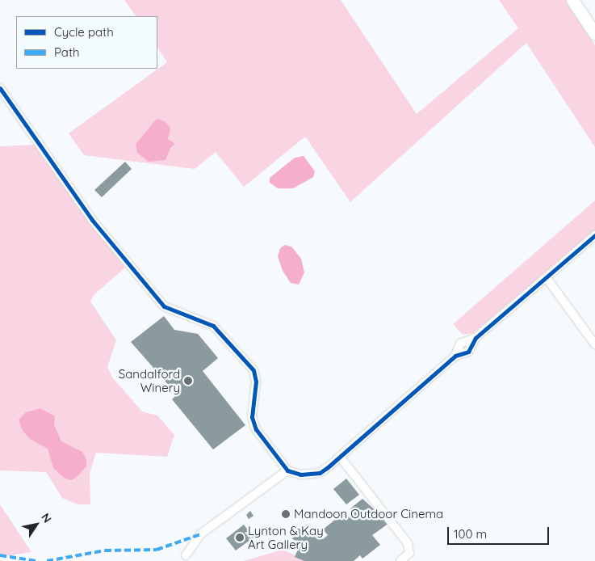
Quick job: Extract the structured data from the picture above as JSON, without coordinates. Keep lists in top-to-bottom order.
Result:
{
  "places": ["Sandalford Winery", "Mandoon Outdoor Cinema", "Lynton & Kay Art Gallery"],
  "legend": ["Cycle path", "Path"],
  "scale_bar": "100 m",
  "north": "top right"
}
